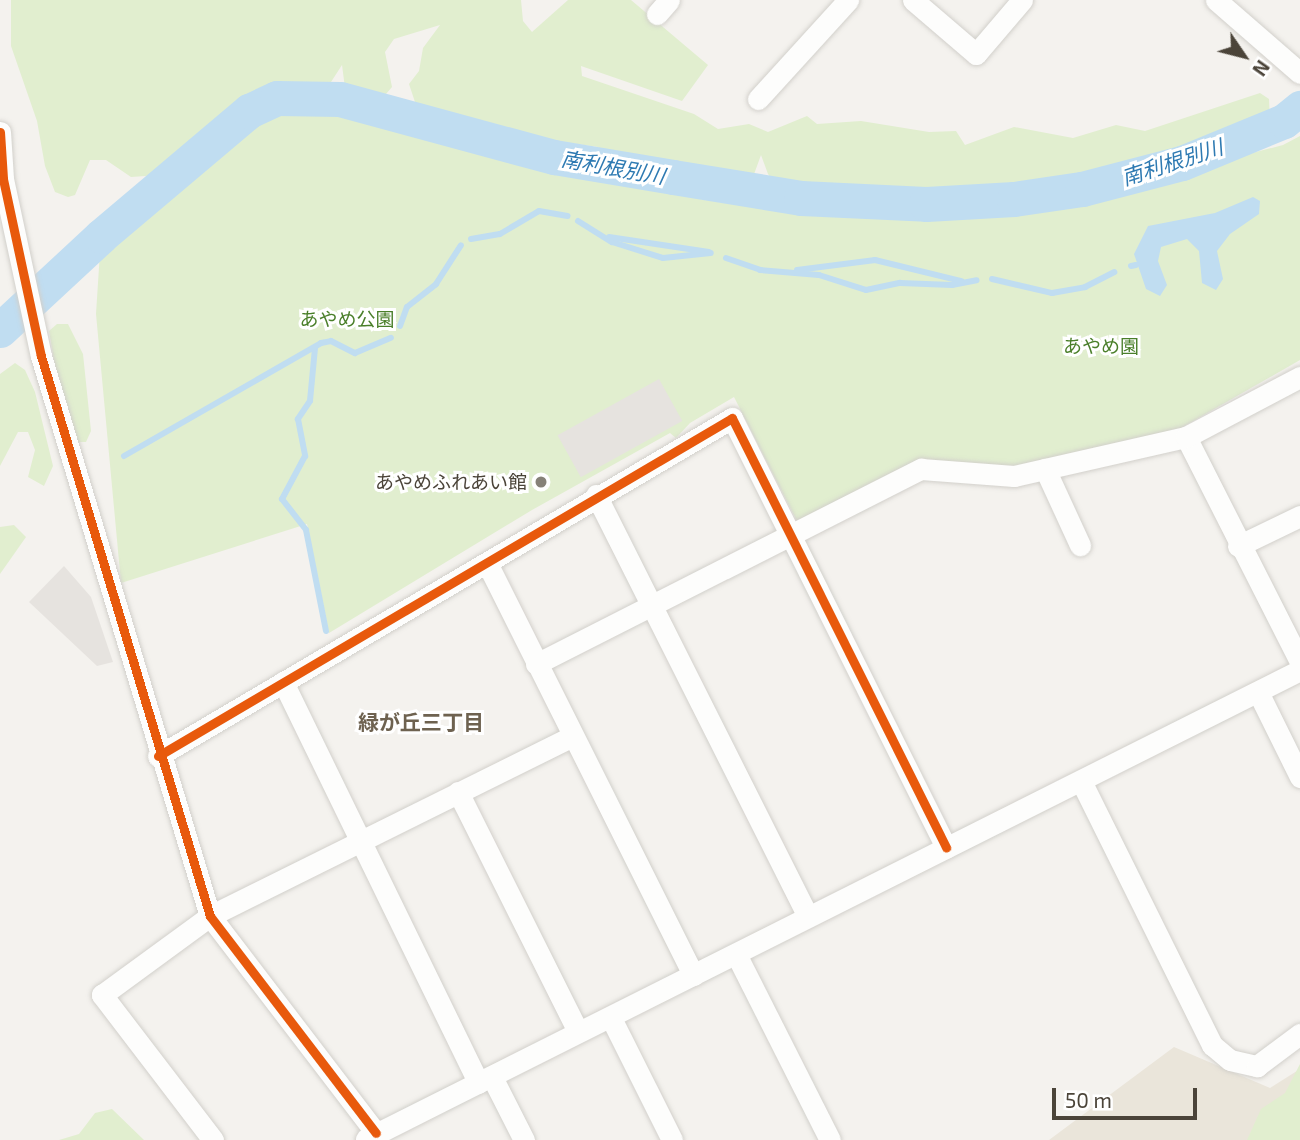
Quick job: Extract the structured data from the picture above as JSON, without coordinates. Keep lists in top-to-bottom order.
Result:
{
  "districts": ["緑が丘三丁目"],
  "water": ["南利根別川"],
  "parks": ["あやめ公園", "あやめ園"],
  "places": ["あやめふれあい館"],
  "scale_bar": "50 m",
  "north": "bottom right"
}
